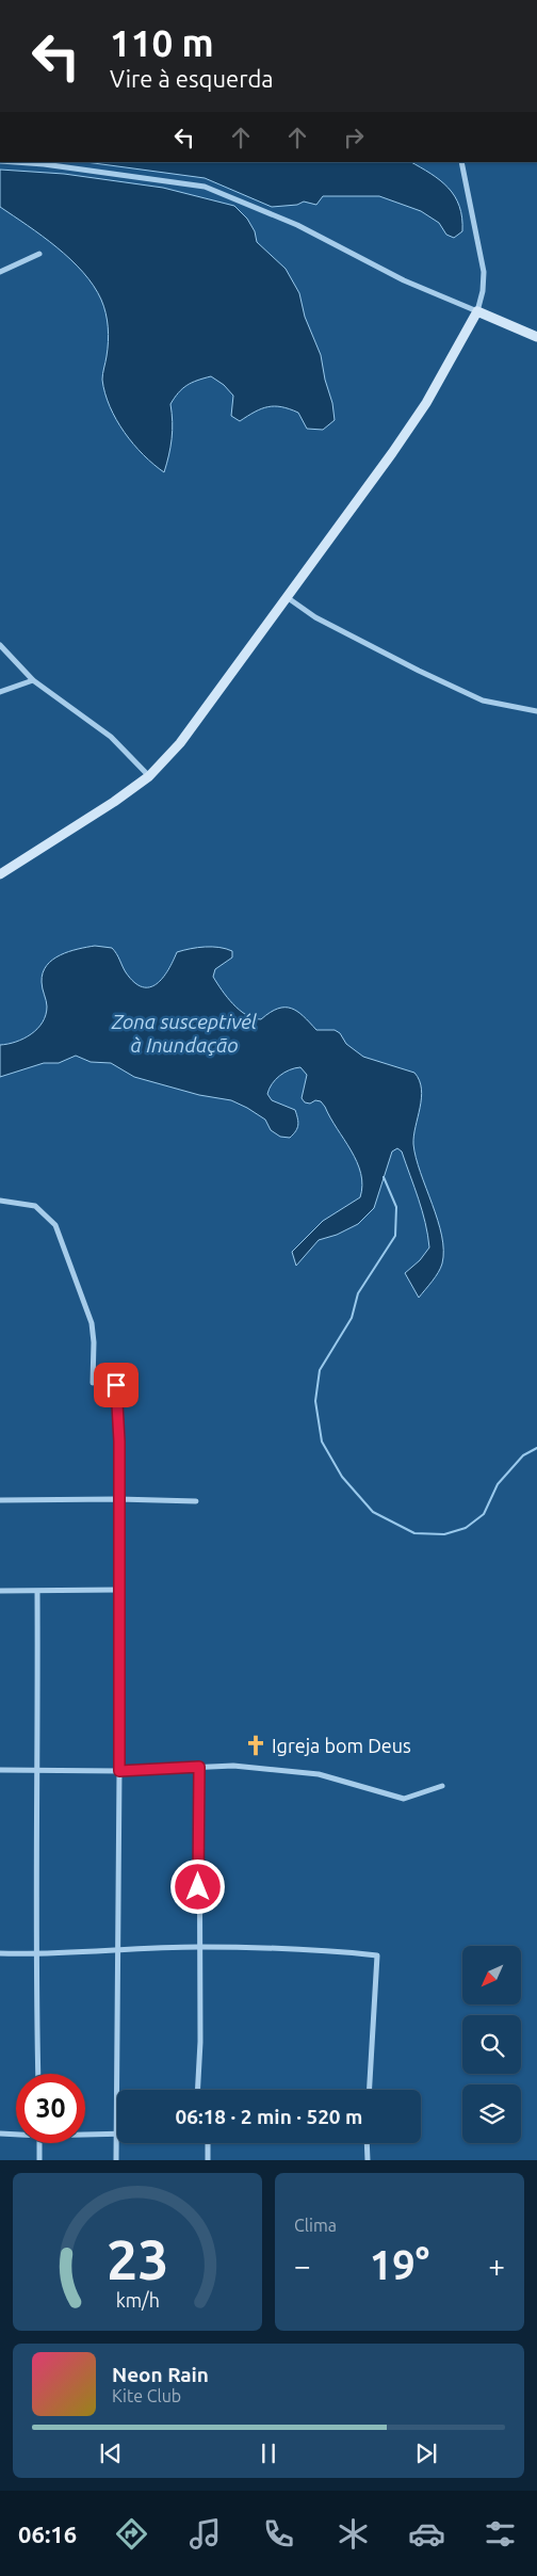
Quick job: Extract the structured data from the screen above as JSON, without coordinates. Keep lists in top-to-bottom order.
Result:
{
  "water": ["Zona susceptivél à Inundação"],
  "places": {
    "church": ["Igreja bom Deus"]
  },
  "north": "bottom left",
  "page": {
    "turn": ["110 m", "Vire à esquerda"],
    "limit": "30",
    "trip": "06:18 · 2 min · 520 m",
    "tile": "Clima",
    "heat": ["−", "19°", "+"],
    "song": ["Neon Rain", "Kite Club"],
    "tabs": "06:16",
    "gauge": ["23", "km/h"]
  }
}
